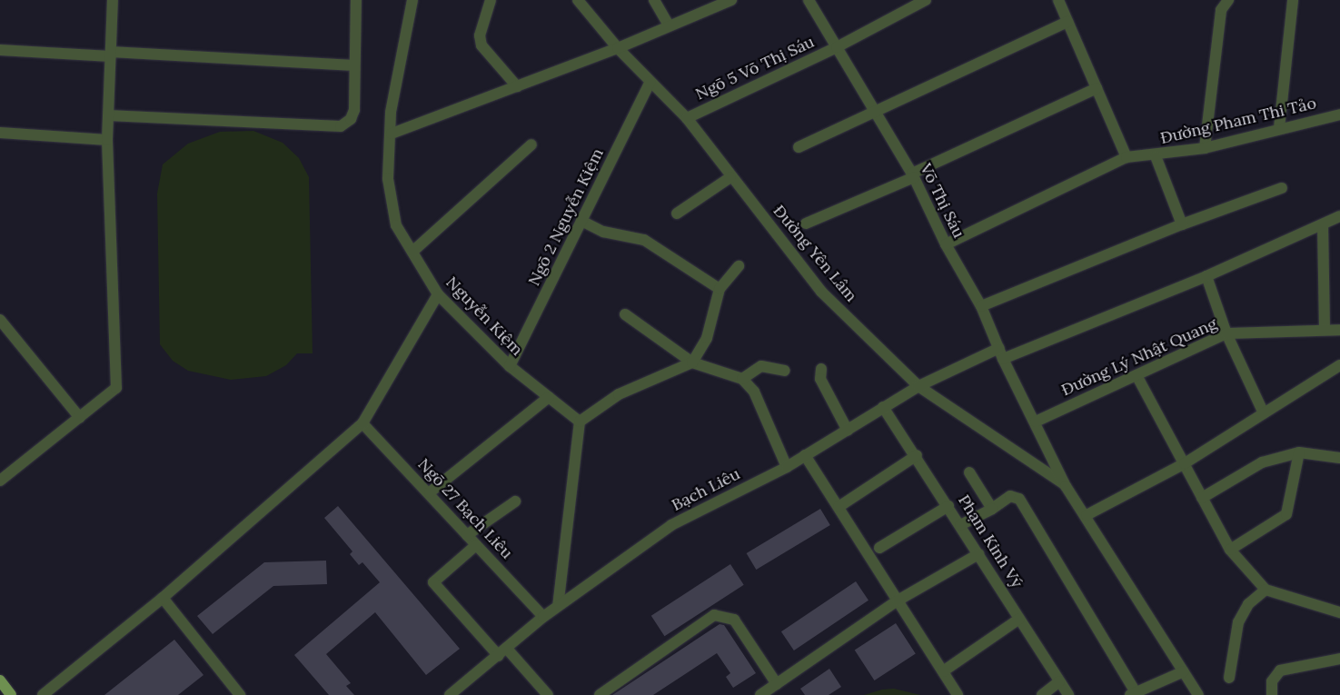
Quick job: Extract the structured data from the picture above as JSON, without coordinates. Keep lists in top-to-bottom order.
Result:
{
  "streets": {
    "street": [
      "Ngõ 5 Võ Thị Sáu",
      "Đường Pham Thi Tảo",
      "Võ Thị Sáu",
      "Ngõ 2 Nguyễn Kiệm",
      "Đường Yên Lâm",
      "Nguyễn Kiệm",
      "Đường Lý Nhật Quang",
      "Bạch Liêu",
      "Ngõ 27 Bạch Liêu",
      "Phạm Kinh Vỹ"
    ]
  },
  "crossings": [
    ["Ngõ 5 Võ Thị Sáu", "Võ Thị Sáu"],
    ["Ngõ 5 Võ Thị Sáu", "Đường Yên Lâm"],
    ["Đường Pham Thi Tảo", "Võ Thị Sáu"],
    ["Võ Thị Sáu", "Đường Yên Lâm"],
    ["Võ Thị Sáu", "Đường Lý Nhật Quang"],
    ["Võ Thị Sáu", "Bạch Liêu"],
    ["Ngõ 2 Nguyễn Kiệm", "Đường Yên Lâm"],
    ["Ngõ 2 Nguyễn Kiệm", "Nguyễn Kiệm"],
    ["Đường Yên Lâm", "Bạch Liêu"],
    ["Bạch Liêu", "Ngõ 27 Bạch Liêu"],
    ["Bạch Liêu", "Phạm Kinh Vỹ"]
  ]
}
